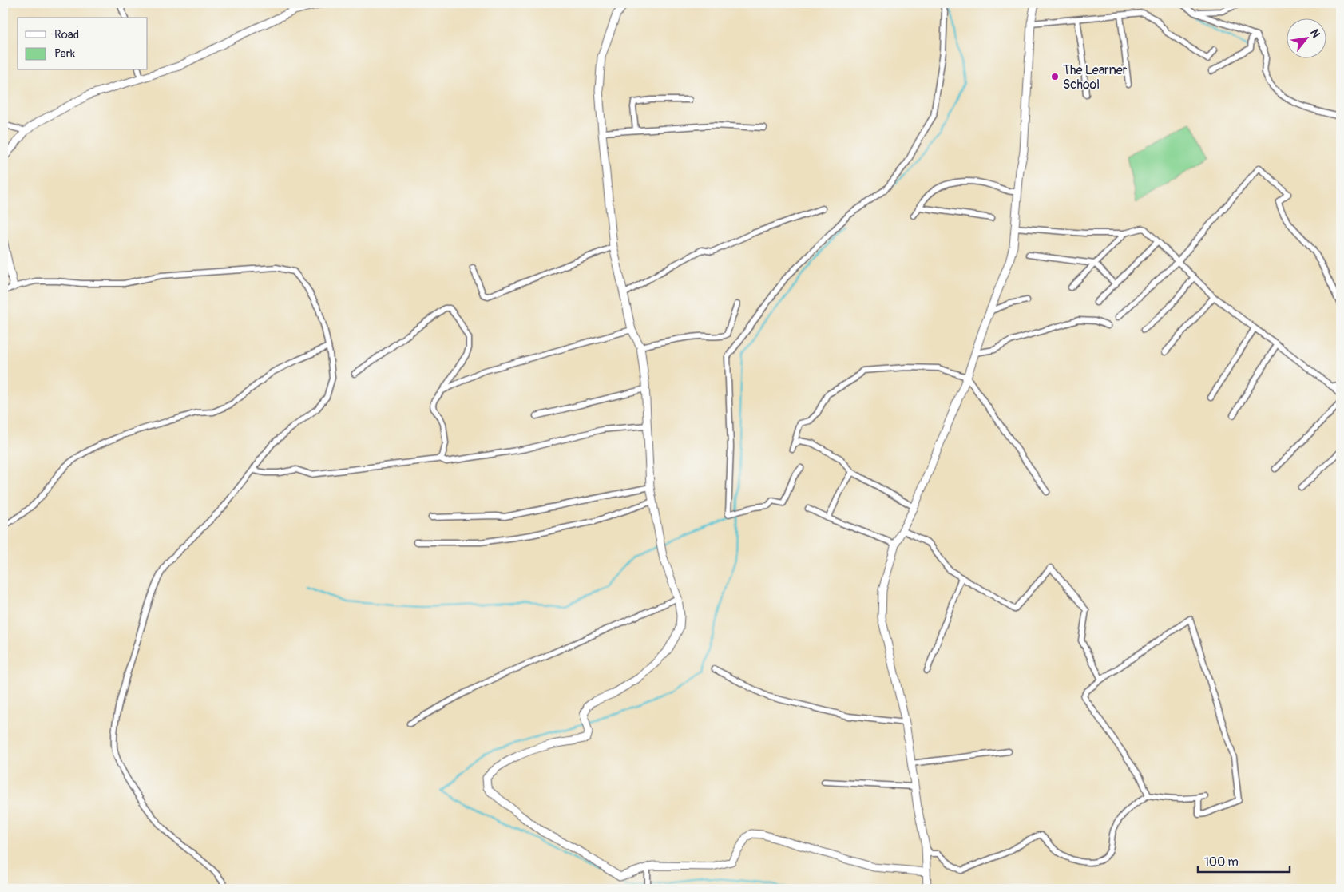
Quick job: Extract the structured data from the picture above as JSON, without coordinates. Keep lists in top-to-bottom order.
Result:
{
  "places": ["The Learner School"],
  "legend": ["Road", "Park"],
  "scale_bar": "100 m",
  "north": "top right"
}
